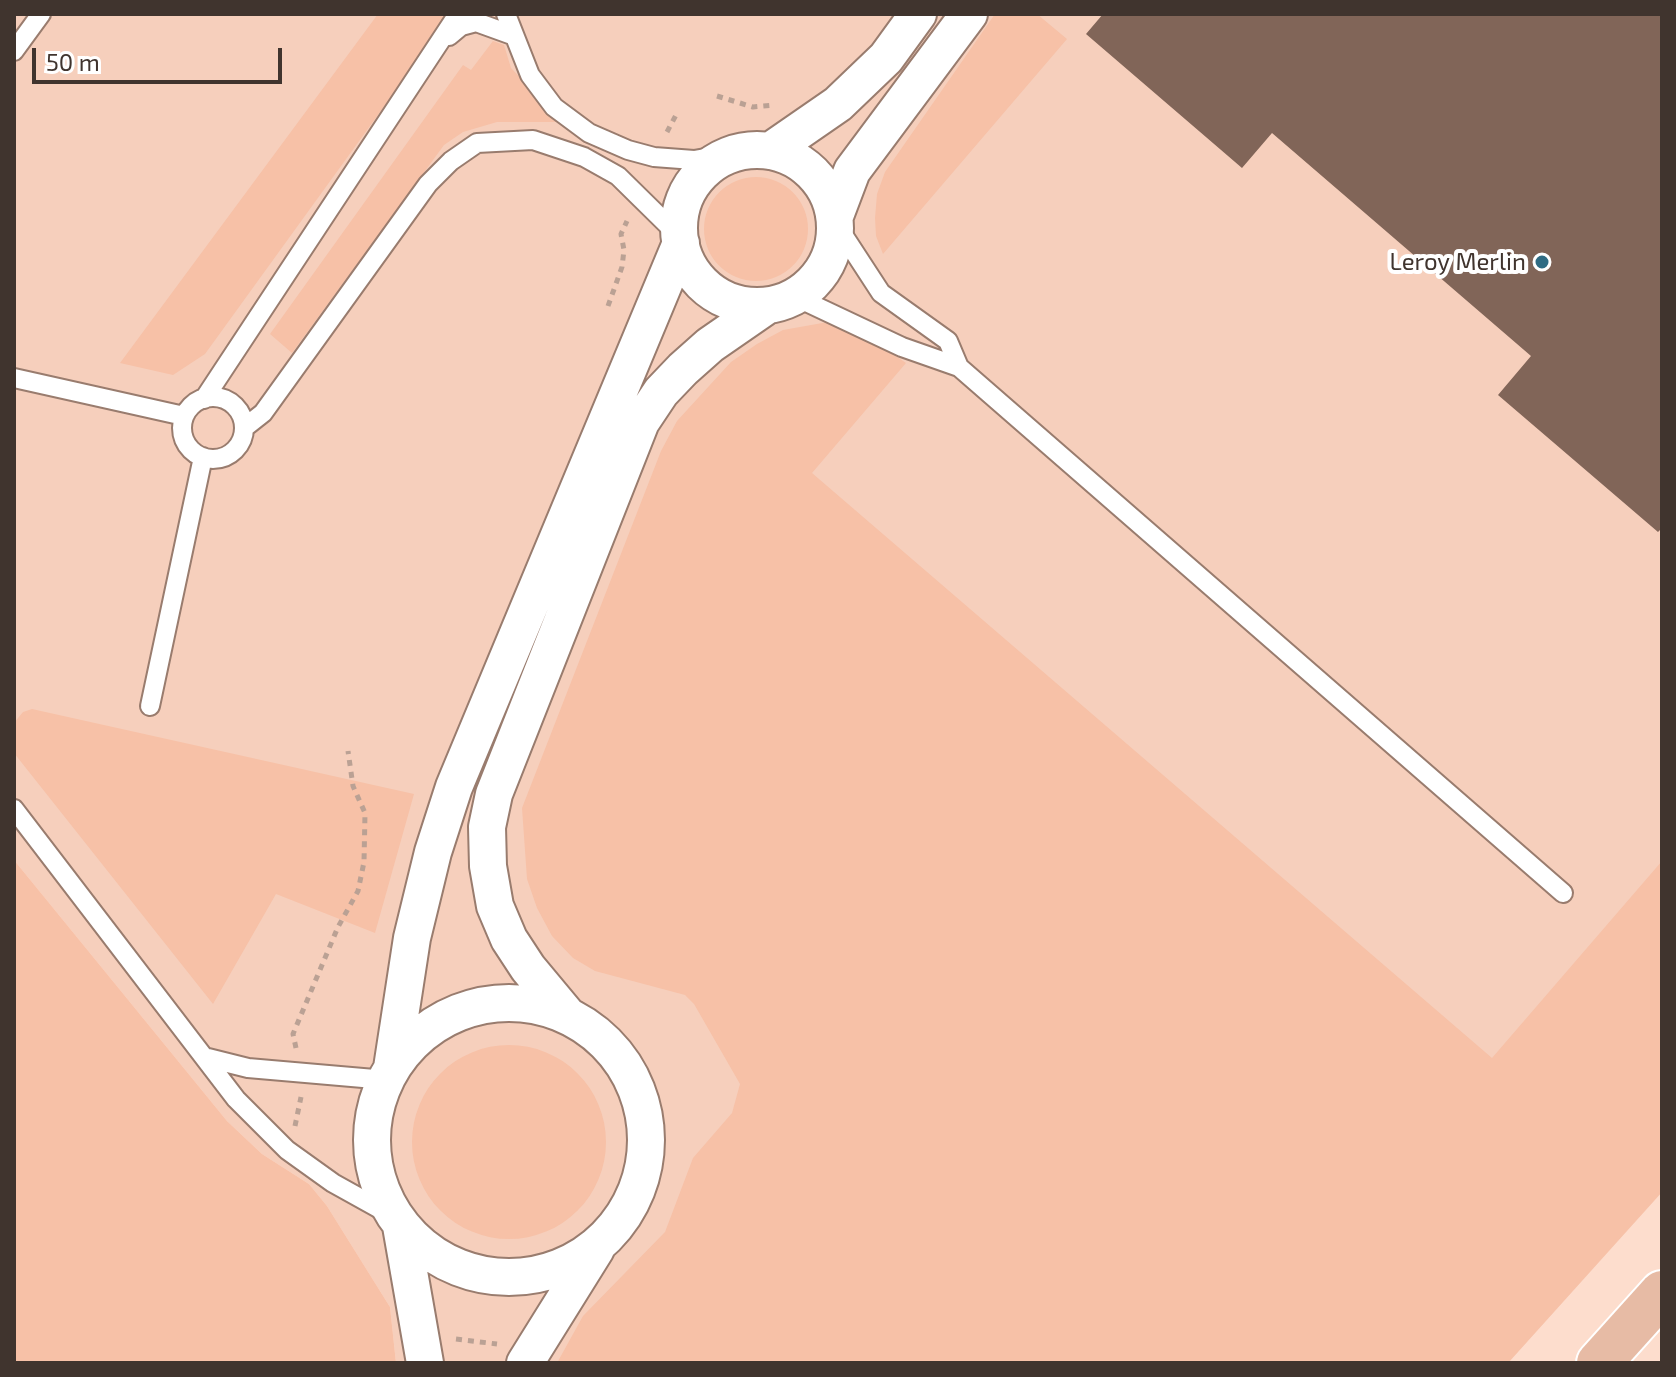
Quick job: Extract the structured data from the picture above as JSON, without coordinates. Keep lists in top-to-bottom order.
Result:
{
  "places": ["Leroy Merlin"],
  "scale_bar": "50 m"
}
